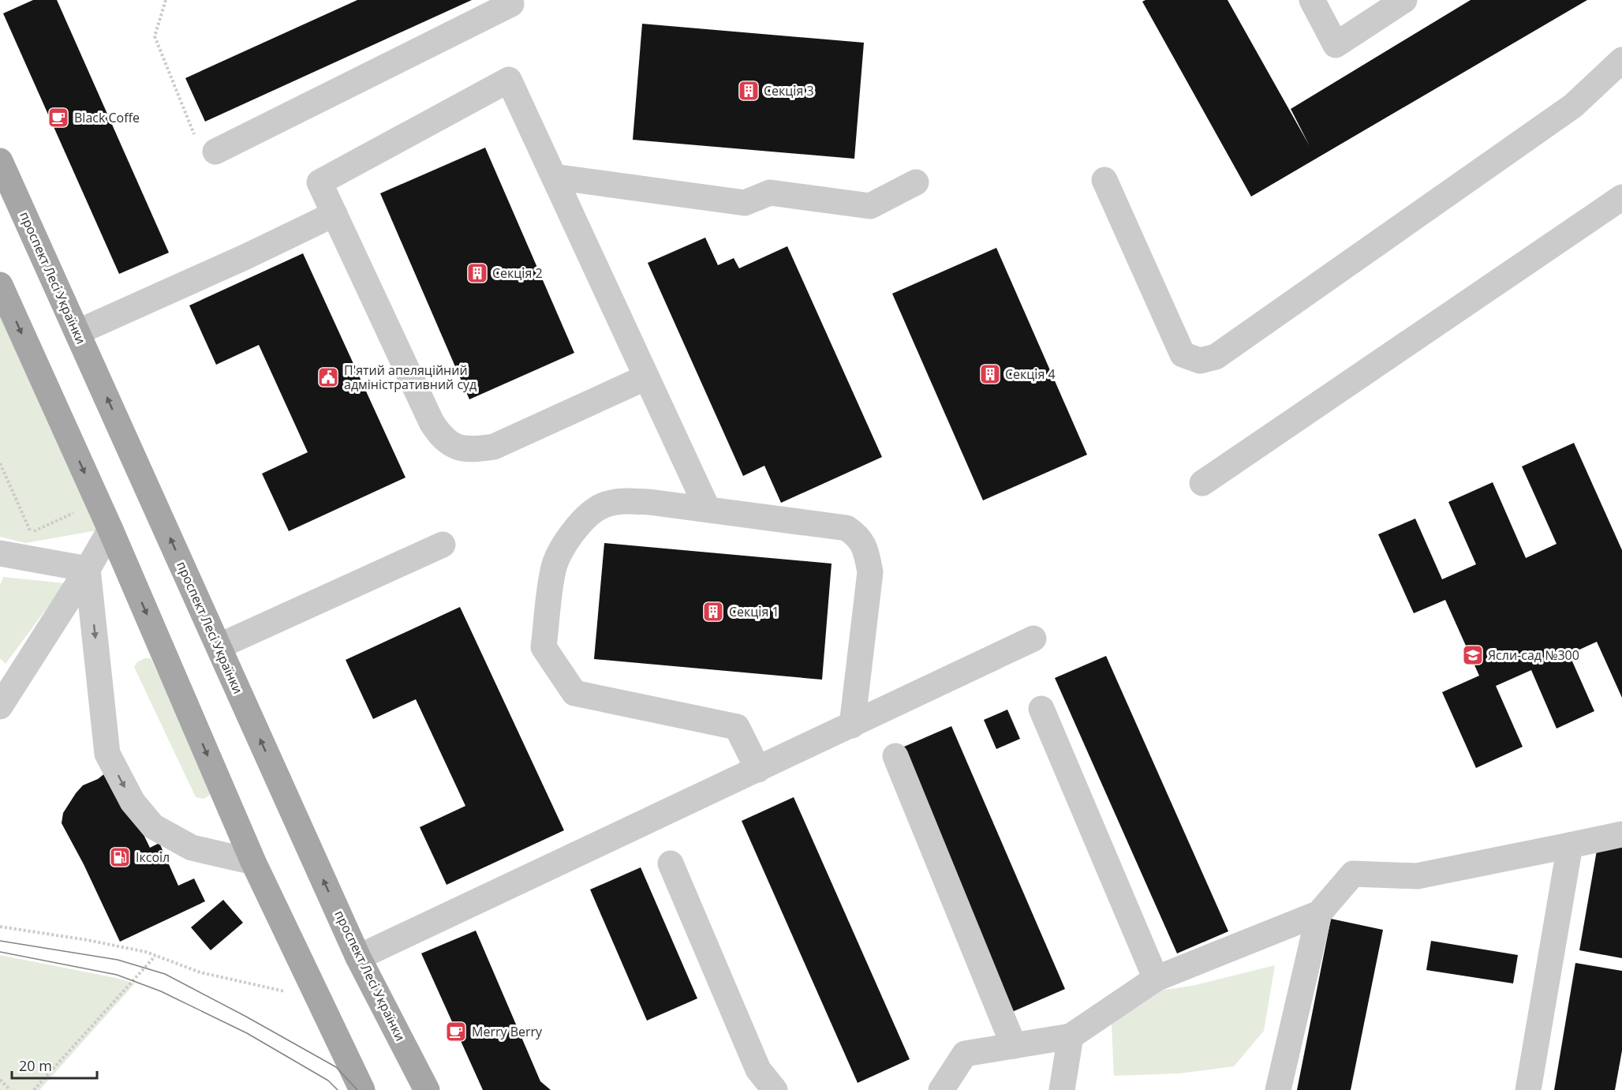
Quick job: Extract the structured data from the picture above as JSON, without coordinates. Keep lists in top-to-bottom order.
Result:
{
  "streets": {
    "main road": ["проспект Лесі Українки"]
  },
  "places": {
    "building": [
      "Секція 3",
      "Секція 2",
      "Секція 4",
      "Секція 1"
    ],
    "cafe": ["Black Coffe", "Merry Berry"],
    "public building": ["П'ятий апеляційний адміністративний суд"],
    "school or university": ["Ясли-сад №300"],
    "fuel station": ["Іксоіл"]
  },
  "scale_bar": "20 m"
}
